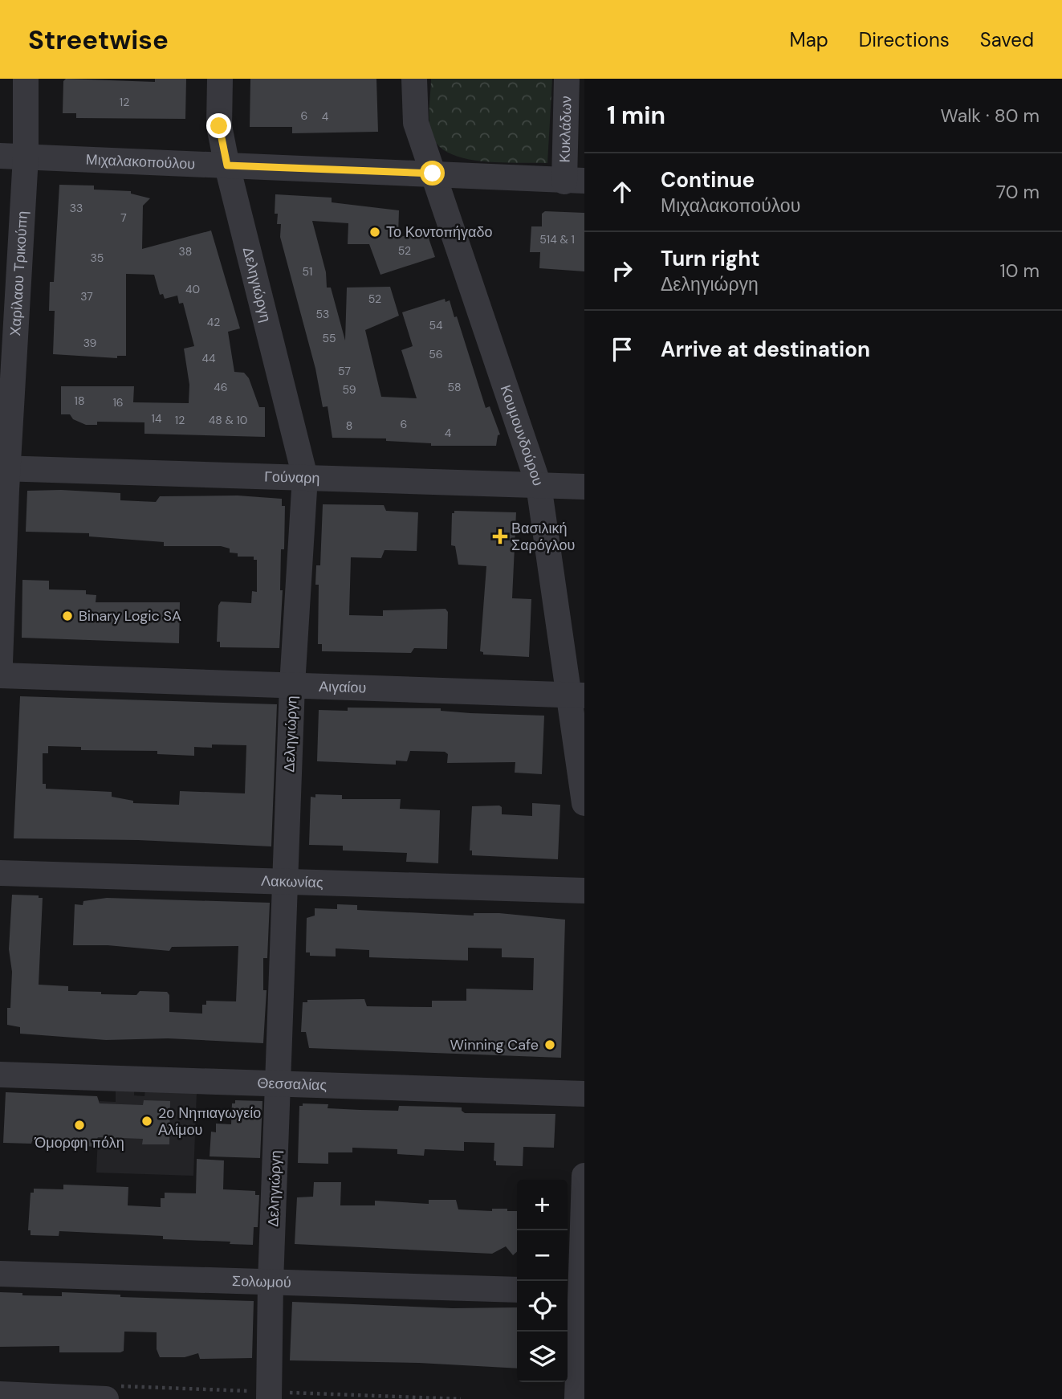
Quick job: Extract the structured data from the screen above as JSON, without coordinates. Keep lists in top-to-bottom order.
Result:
{
  "streets": {
    "street": [
      "Κυκλάδων",
      "Μιχαλακοπούλου",
      "Χαρίλαου Τρικούπη",
      "Δεληγιώργη",
      "Κουμουνδούρου",
      "Γούναρη",
      "Αιγαίου",
      "Λακωνίας",
      "Θεσσαλίας",
      "Σολωμού"
    ]
  },
  "crossings": [
    ["Κυκλάδων", "Μιχαλακοπούλου"],
    ["Μιχαλακοπούλου", "Χαρίλαου Τρικούπη"],
    ["Μιχαλακοπούλου", "Δεληγιώργη"],
    ["Μιχαλακοπούλου", "Κουμουνδούρου"],
    ["Χαρίλαου Τρικούπη", "Γούναρη"],
    ["Δεληγιώργη", "Γούναρη"],
    ["Δεληγιώργη", "Αιγαίου"],
    ["Δεληγιώργη", "Λακωνίας"],
    ["Δεληγιώργη", "Θεσσαλίας"],
    ["Δεληγιώργη", "Σολωμού"],
    ["Κουμουνδούρου", "Γούναρη"],
    ["Κουμουνδούρου", "Αιγαίου"]
  ],
  "places": {
    "other": [
      "Το Κοντοπήγαδο",
      "Binary Logic SA",
      "Winning Cafe",
      "2ο Νηπιαγωγείο Αλίμου",
      "Όμορφη πόλη"
    ],
    "health": ["Βασιλική Σαρόγλου"]
  },
  "house_numbers": [
    "12",
    "6",
    "4",
    "33",
    "7",
    "514 & 1",
    "52",
    "38",
    "35",
    "51",
    "40",
    "37",
    "52",
    "53",
    "42",
    "54",
    "55",
    "39",
    "56",
    "44",
    "57",
    "46",
    "58",
    "59",
    "18",
    "16",
    "14",
    "12",
    "48 & 10",
    "6",
    "8",
    "4"
  ],
  "page": {
    "header": "Streetwise",
    "nav": ["Map", "Directions", "Saved"],
    "heading": ["1 min", "Walk · 80 m"],
    "list": [
      ["Continue", "Μιχαλακοπούλου", "70 m"],
      ["Turn right", "Δεληγιώργη", "10 m"],
      "Arrive at destination"
    ],
    "map_buttons": ["+", "−"]
  }
}
